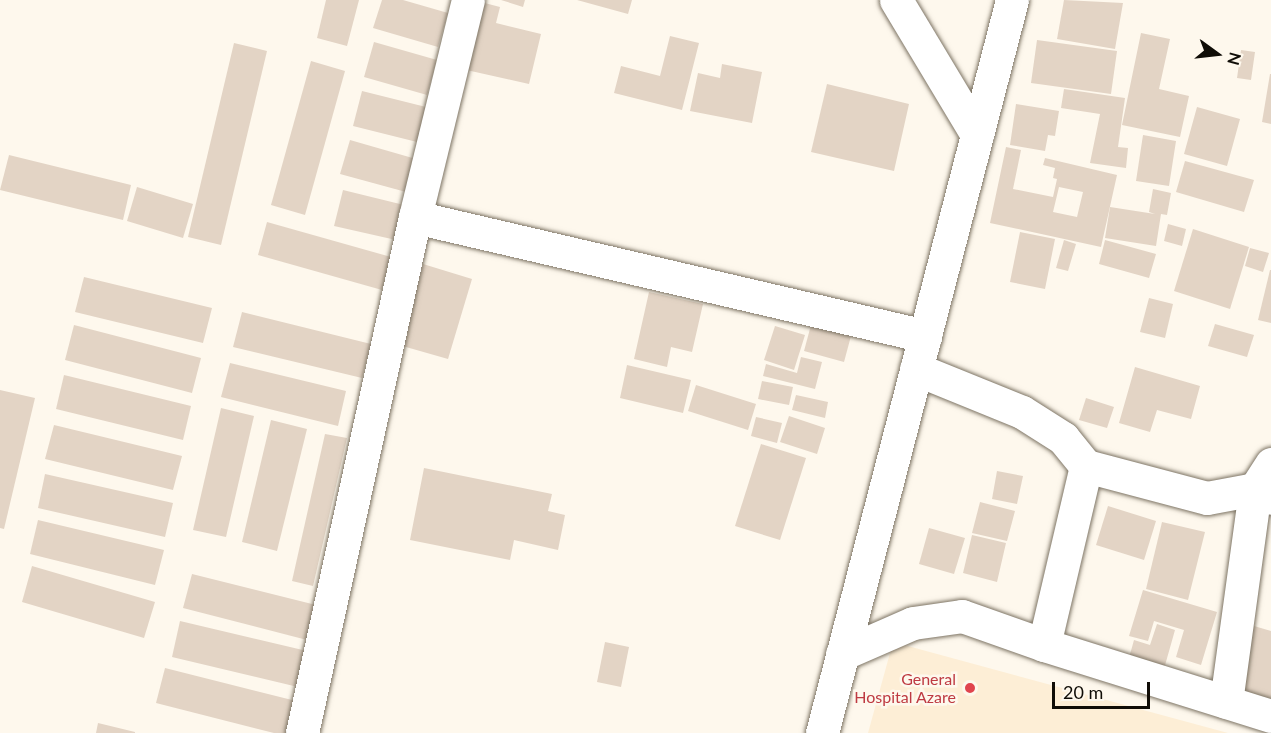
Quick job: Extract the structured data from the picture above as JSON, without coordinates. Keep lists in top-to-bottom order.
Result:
{
  "places": ["General Hospital Azare"],
  "scale_bar": "20 m",
  "north": "right"
}
